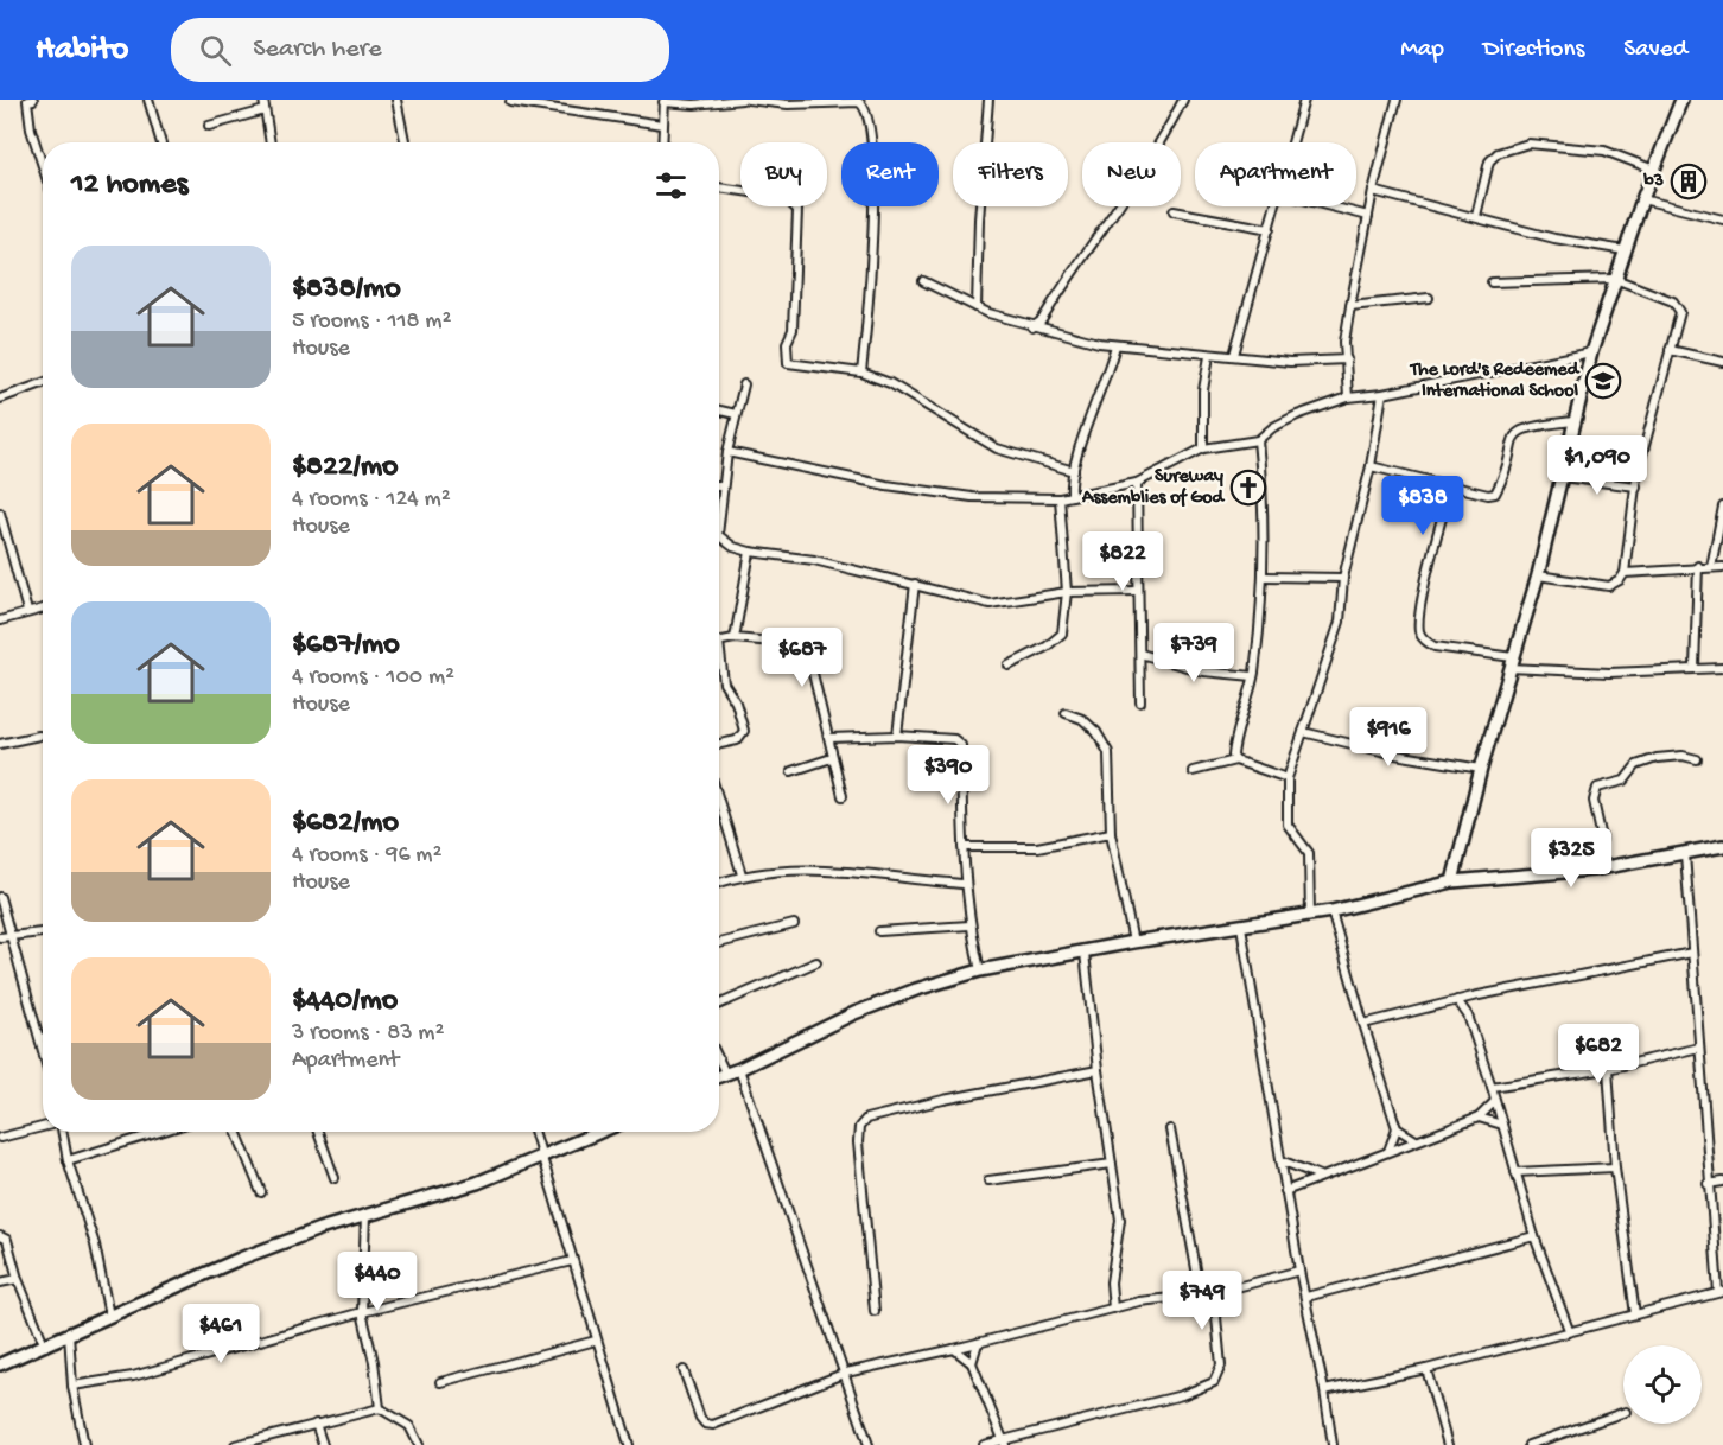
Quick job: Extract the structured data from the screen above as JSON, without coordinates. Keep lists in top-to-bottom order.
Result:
{
  "places": {
    "building": ["b3"],
    "school or university": ["The Lord's Redeemed International School"],
    "church": ["Sureway Assemblies of God"]
  },
  "page": {
    "header": "Habito",
    "search": "Search here",
    "nav": ["Map", "Directions", "Saved"],
    "chip": [
      "Buy",
      "Rent",
      "Filters",
      "New",
      "Apartment"
    ],
    "heading": "12 homes",
    "list": [
      {
        "name": "$838/mo",
        "note": "5 rooms · 118 m² · House"
      },
      {
        "name": "$822/mo",
        "note": "4 rooms · 124 m² · House"
      },
      {
        "name": "$687/mo",
        "note": "4 rooms · 100 m² · House"
      },
      {
        "name": "$682/mo",
        "note": "4 rooms · 96 m² · House"
      },
      {
        "name": "$440/mo",
        "note": "3 rooms · 83 m² · Apartment"
      }
    ],
    "price": [
      "$1,090",
      "$838",
      "$822",
      "$739",
      "$687",
      "$916",
      "$390",
      "$325",
      "$682",
      "$440",
      "$749",
      "$461"
    ]
  }
}
